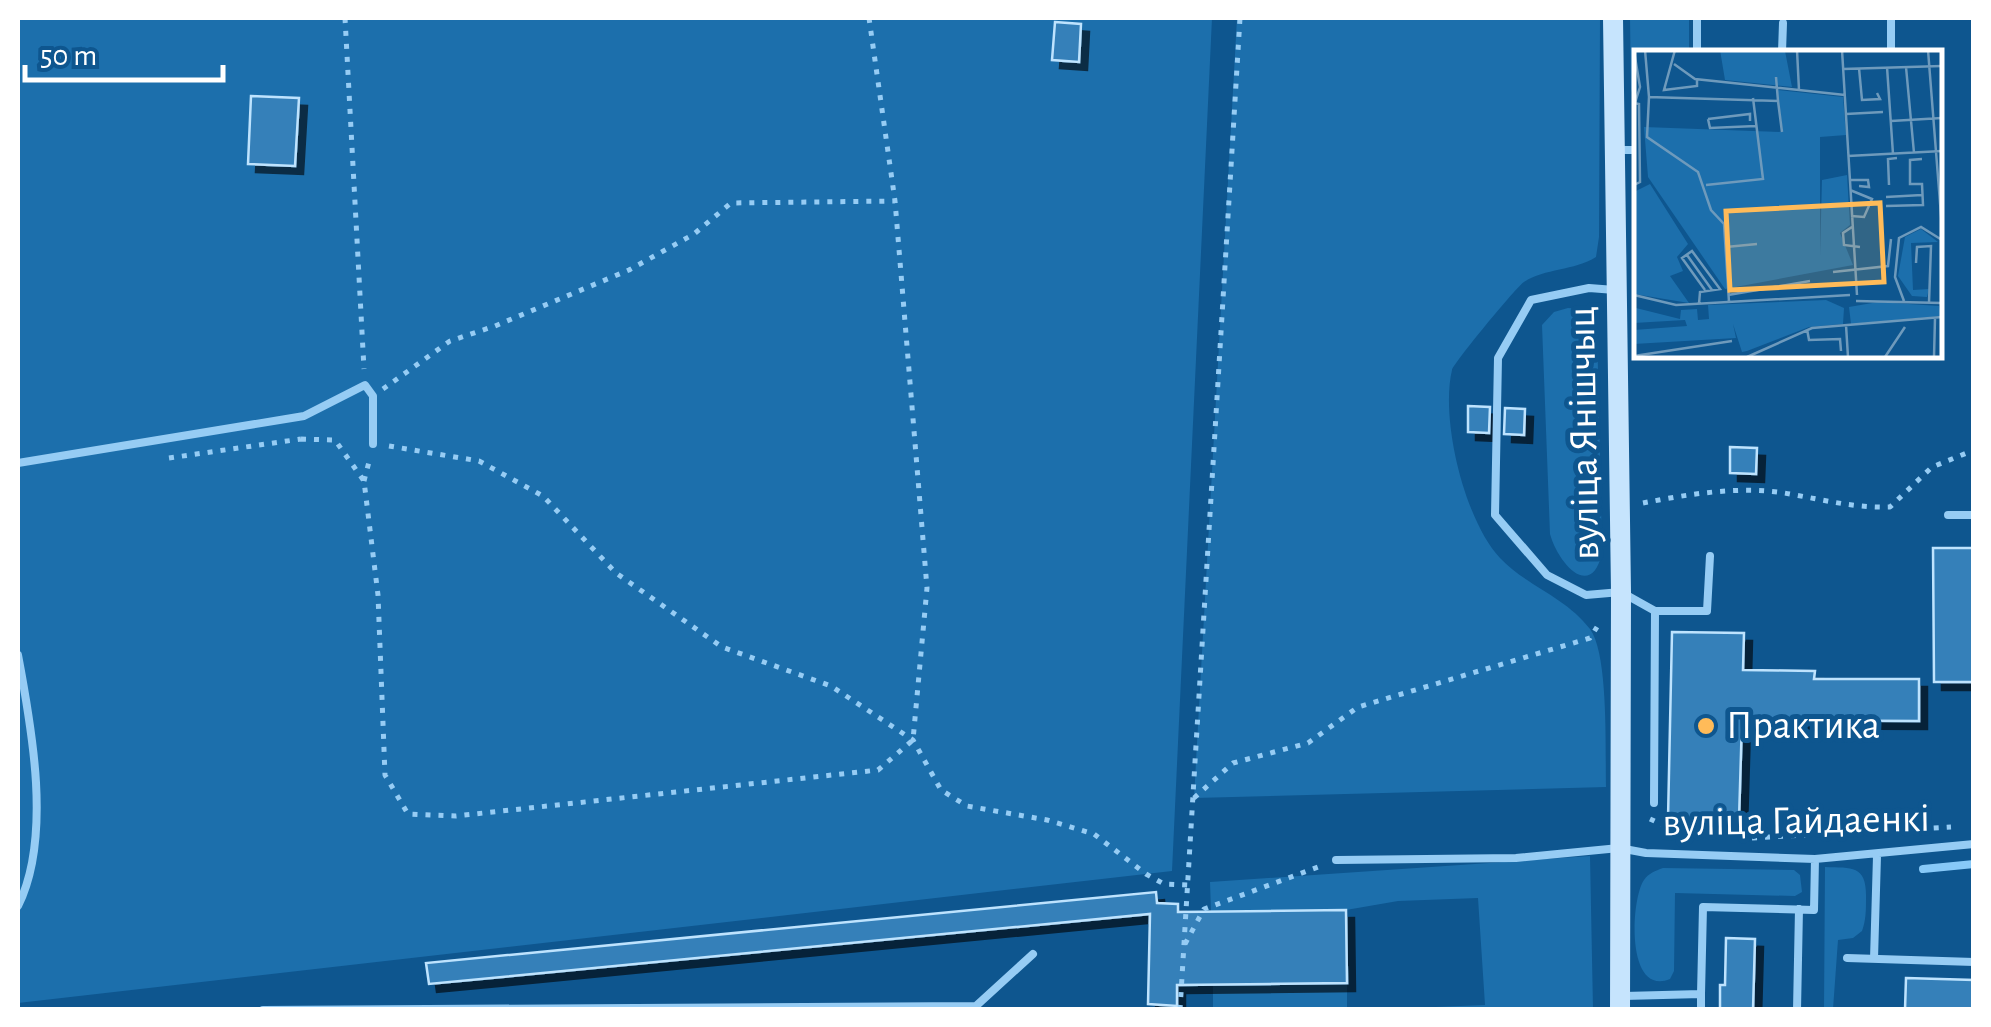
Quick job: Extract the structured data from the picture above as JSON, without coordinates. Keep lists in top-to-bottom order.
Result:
{
  "streets": {
    "street": ["вуліца Янішчыц"],
    "lane": ["вуліца Гайдаенкі"]
  },
  "crossings": [
    ["вуліца Янішчыц", "вуліца Гайдаенкі"]
  ],
  "places": ["Практика"],
  "scale_bar": "50 m"
}
